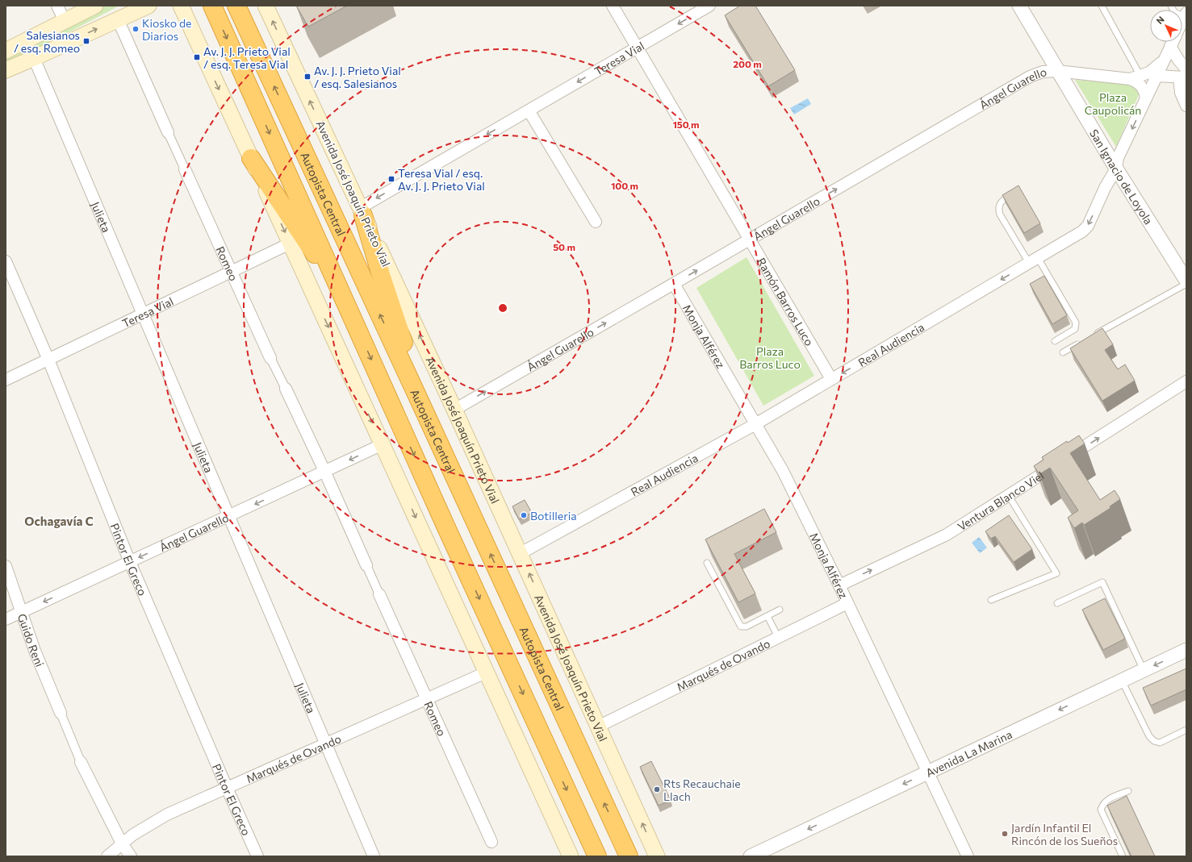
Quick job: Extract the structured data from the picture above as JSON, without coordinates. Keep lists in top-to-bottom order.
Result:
{
  "streets": {
    "highway": ["Autopista Central"],
    "main road": ["Avenida José Joaquín Prieto Vial"],
    "street": [
      "Teresa Vial",
      "Ángel Guarello",
      "San Ignacio de Loyola",
      "Julieta",
      "Romeo",
      "Ramón Barros Luco",
      "Monja Alférez",
      "Real Audiencia",
      "Ventura Blanco Viel",
      "Pintor El Greco",
      "Guido Reni",
      "Marqués de Ovando",
      "Avenida La Marina"
    ]
  },
  "crossings": [
    ["Teresa Vial", "Avenida José Joaquín Prieto Vial"],
    ["Teresa Vial", "Julieta"],
    ["Teresa Vial", "Romeo"],
    ["Teresa Vial", "Ramón Barros Luco"],
    ["Teresa Vial", "Pintor El Greco"],
    ["Ángel Guarello", "San Ignacio de Loyola"],
    ["Ángel Guarello", "Avenida José Joaquín Prieto Vial"],
    ["Ángel Guarello", "Julieta"],
    ["Ángel Guarello", "Ramón Barros Luco"],
    ["Ángel Guarello", "Monja Alférez"],
    ["Ángel Guarello", "Real Audiencia"],
    ["Ángel Guarello", "Pintor El Greco"],
    ["Ángel Guarello", "Guido Reni"],
    ["San Ignacio de Loyola", "Real Audiencia"],
    ["Avenida José Joaquín Prieto Vial", "Real Audiencia"],
    ["Avenida José Joaquín Prieto Vial", "Marqués de Ovando"],
    ["Julieta", "Marqués de Ovando"],
    ["Romeo", "Marqués de Ovando"],
    ["Ramón Barros Luco", "Real Audiencia"],
    ["Monja Alférez", "Real Audiencia"],
    ["Monja Alférez", "Ventura Blanco Viel"],
    ["Monja Alférez", "Marqués de Ovando"],
    ["Monja Alférez", "Avenida La Marina"],
    ["Pintor El Greco", "Marqués de Ovando"]
  ],
  "one_way": [
    "Teresa Vial",
    "Real Audiencia",
    "Ventura Blanco Viel",
    "Avenida La Marina"
  ],
  "districts": ["Ochagavía C"],
  "parks": ["Plaza Caupolicán", "Plaza Barros Luco"],
  "places": {
    "other": [
      "Kiosko de Diarios",
      "Botilleria",
      "Rts Recauchaie Llach",
      "Jardín Infantil El Rincón de los Sueños"
    ],
    "transit": [
      "Salesianos / esq. Romeo",
      "Av. J. J. Prieto Vial / esq. Teresa Vial",
      "Av. J. J. Prieto Vial / esq. Salesianos",
      "Teresa Vial / esq. Av. J. J. Prieto Vial"
    ]
  },
  "north": "top left",
  "rings": [
    "200 m",
    "150 m",
    "100 m",
    "50 m"
  ]
}
